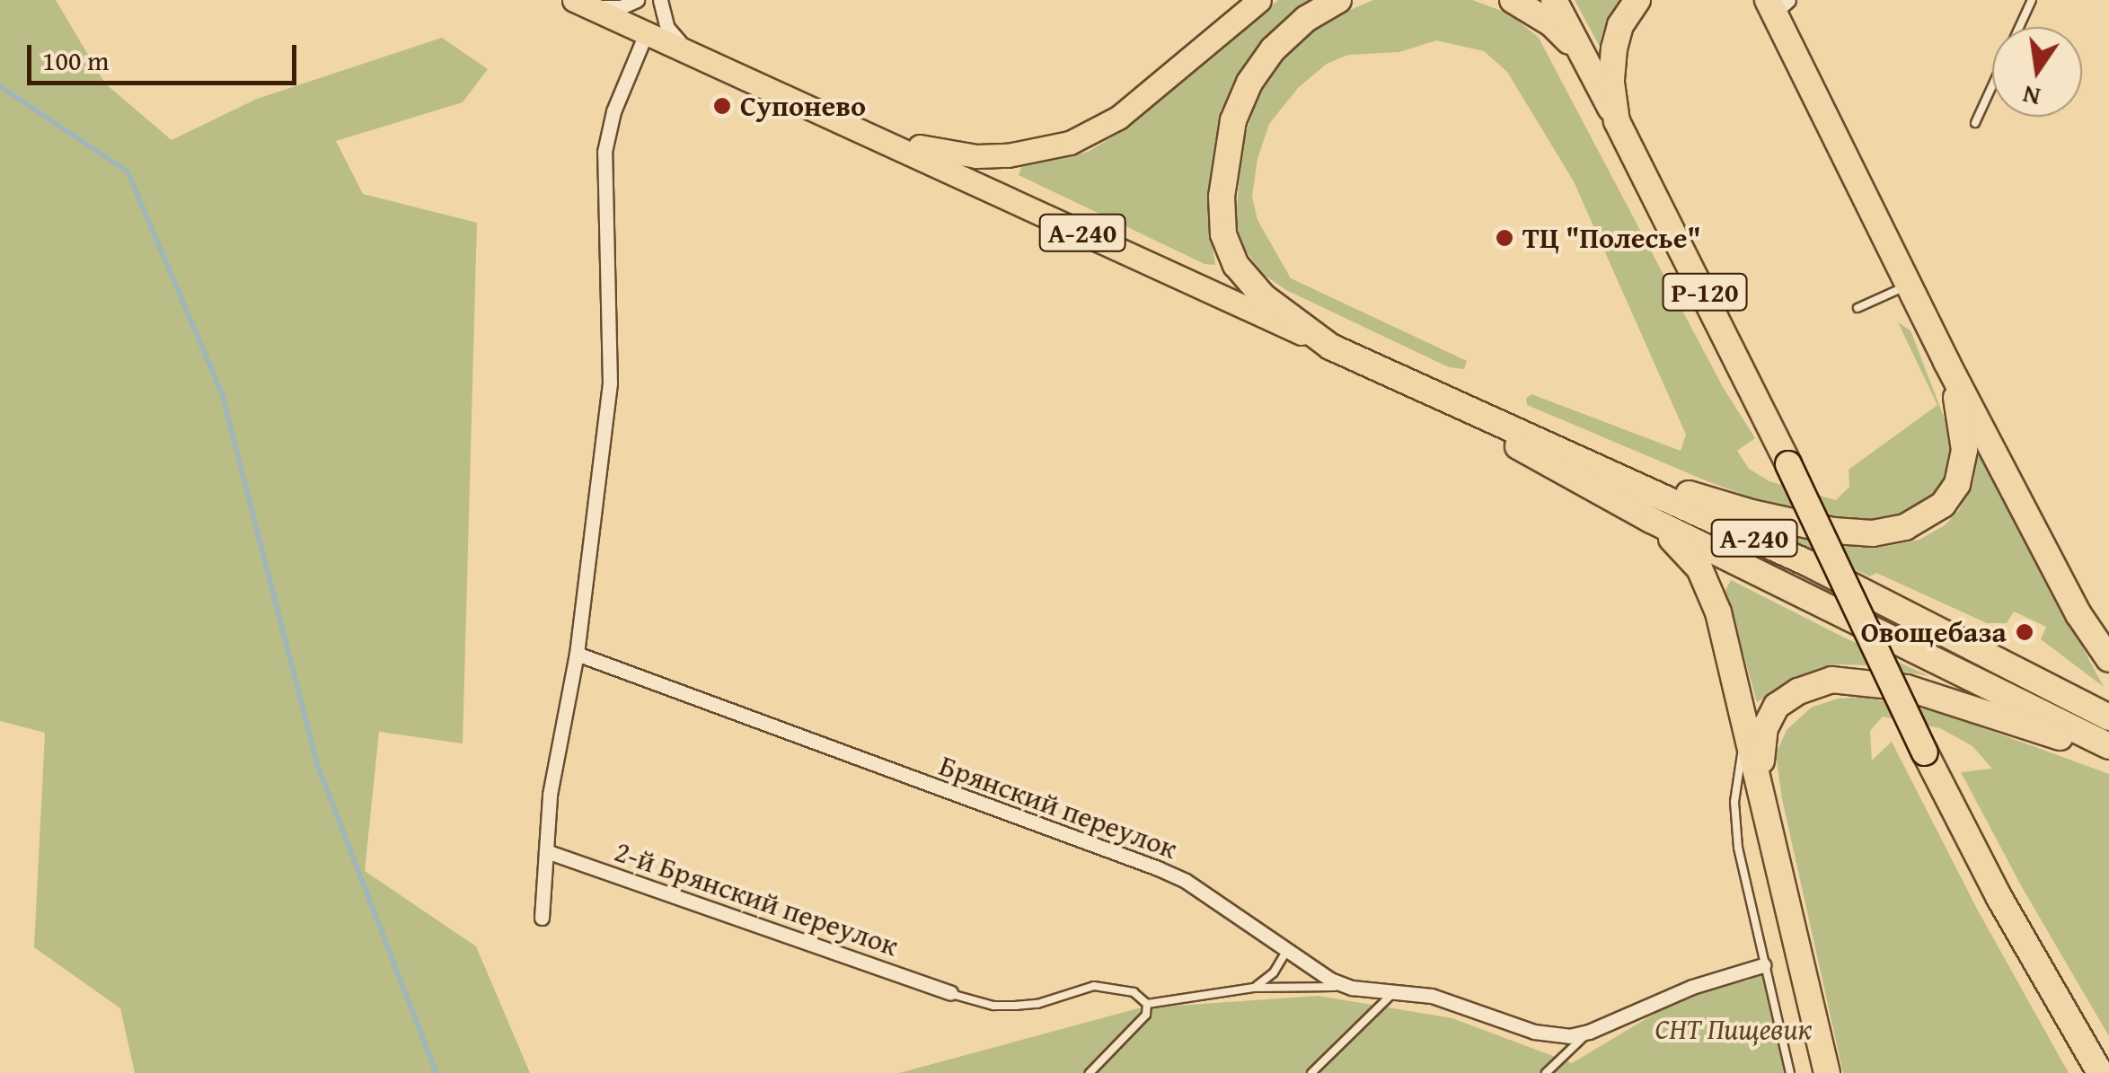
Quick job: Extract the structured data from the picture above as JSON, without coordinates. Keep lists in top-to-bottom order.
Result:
{
  "streets": {
    "highway": ["А-240", "Р-120"],
    "street": ["Брянский переулок", "2-й Брянский переулок"]
  },
  "parks": ["СНТ Пищевик"],
  "places": ["Супонево", "ТЦ \"Полесье\"", "Овощебаза"],
  "scale_bar": "100 m",
  "north": "bottom"
}
